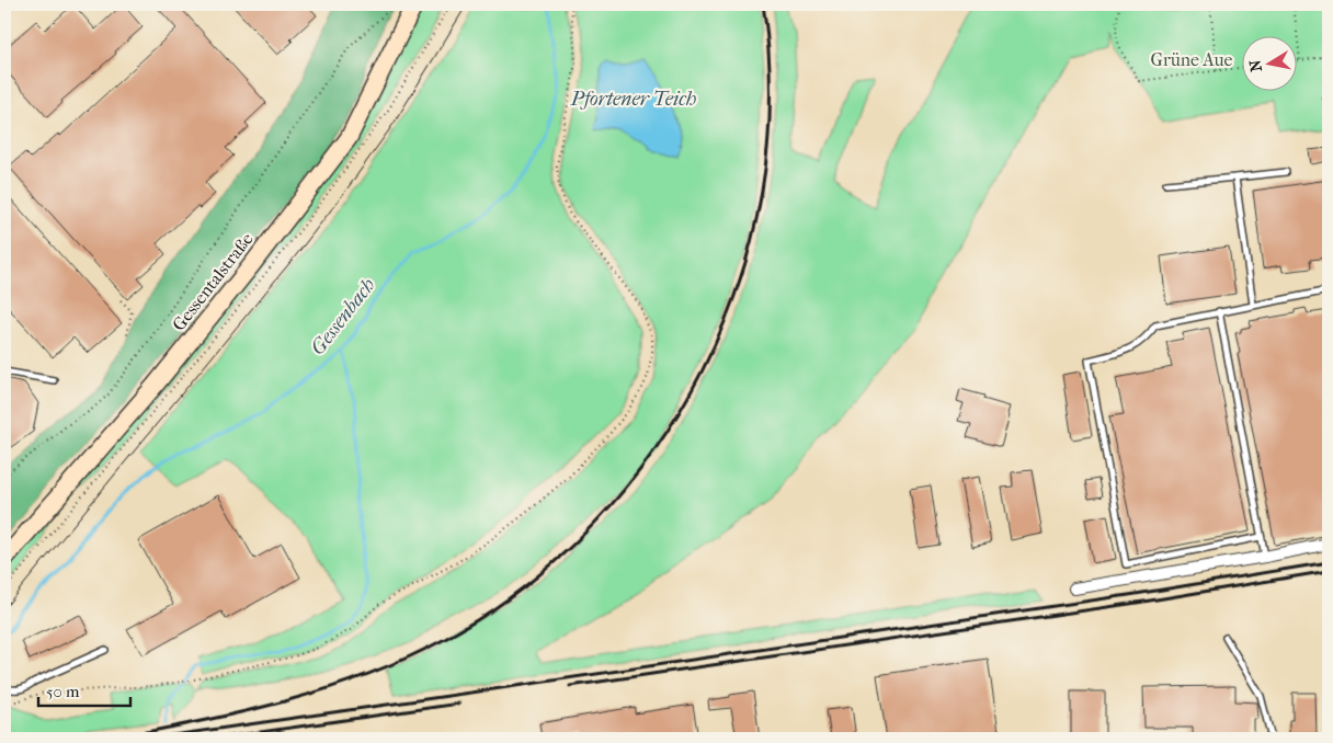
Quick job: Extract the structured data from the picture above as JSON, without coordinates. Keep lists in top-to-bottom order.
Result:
{
  "streets": {
    "main road": ["Gessentalstraße"]
  },
  "water": ["Pfortener Teich", "Gessenbach"],
  "parks": ["Grüne Aue"],
  "scale_bar": "50 m",
  "north": "left"
}
